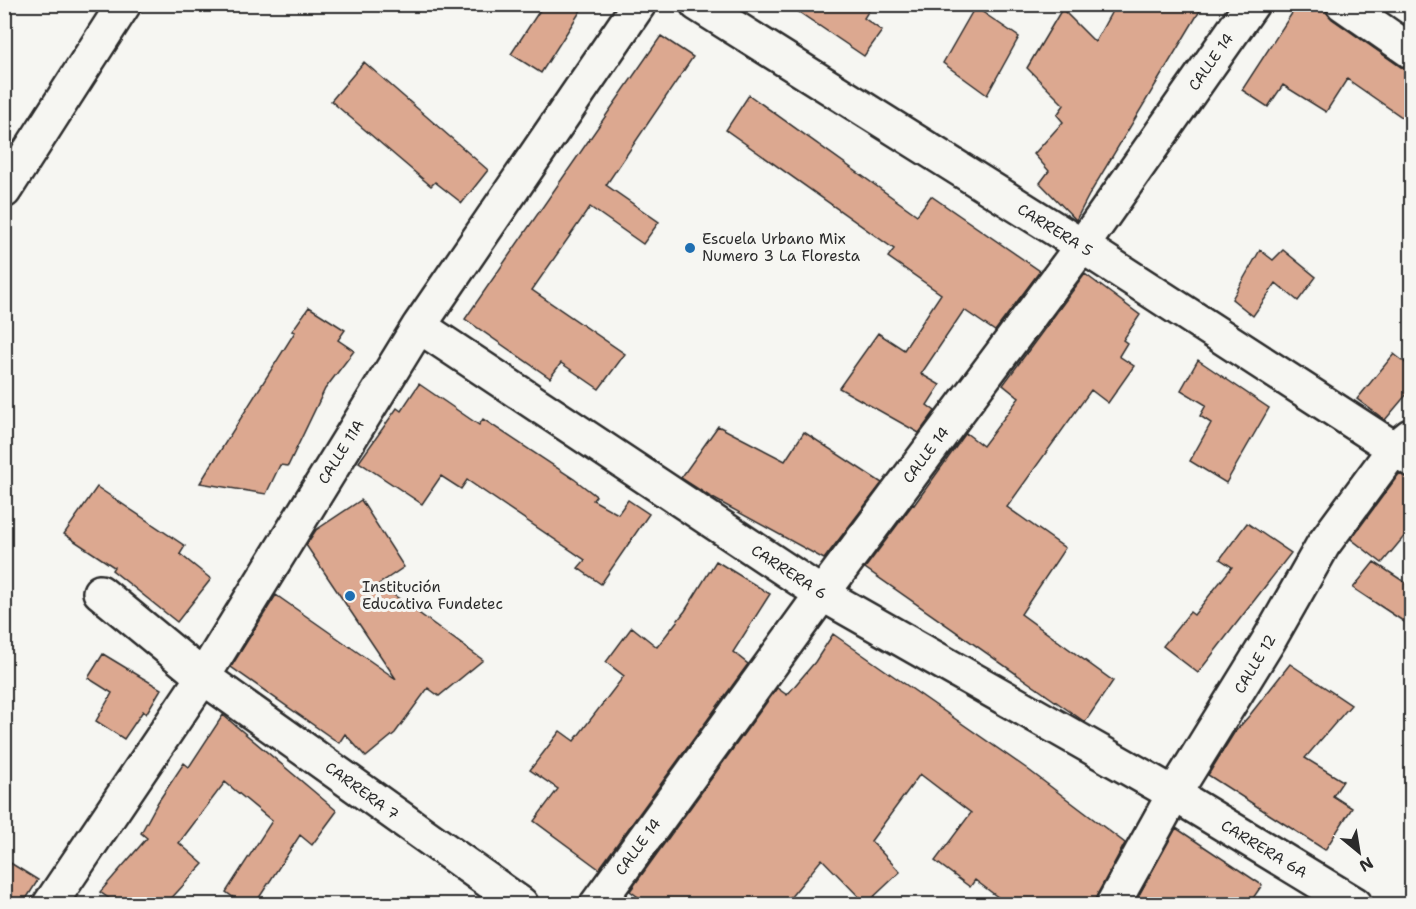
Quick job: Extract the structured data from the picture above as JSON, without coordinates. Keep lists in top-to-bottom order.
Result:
{
  "streets": {
    "street": [
      "CALLE 14",
      "CARRERA 5",
      "CALLE 11A",
      "CARRERA 6",
      "CALLE 12",
      "CARRERA 7",
      "CARRERA 6A"
    ]
  },
  "crossings": [
    ["CALLE 14", "CARRERA 5"],
    ["CALLE 14", "CARRERA 6"],
    ["CARRERA 5", "CALLE 12"],
    ["CALLE 11A", "CARRERA 6"],
    ["CALLE 11A", "CARRERA 7"],
    ["CARRERA 6", "CALLE 12"],
    ["CARRERA 6", "CARRERA 6A"],
    ["CALLE 12", "CARRERA 6A"]
  ],
  "places": ["Escuela Urbano Mix Numero 3 La Floresta", "Institución Educativa Fundetec"],
  "north": "bottom right"
}
